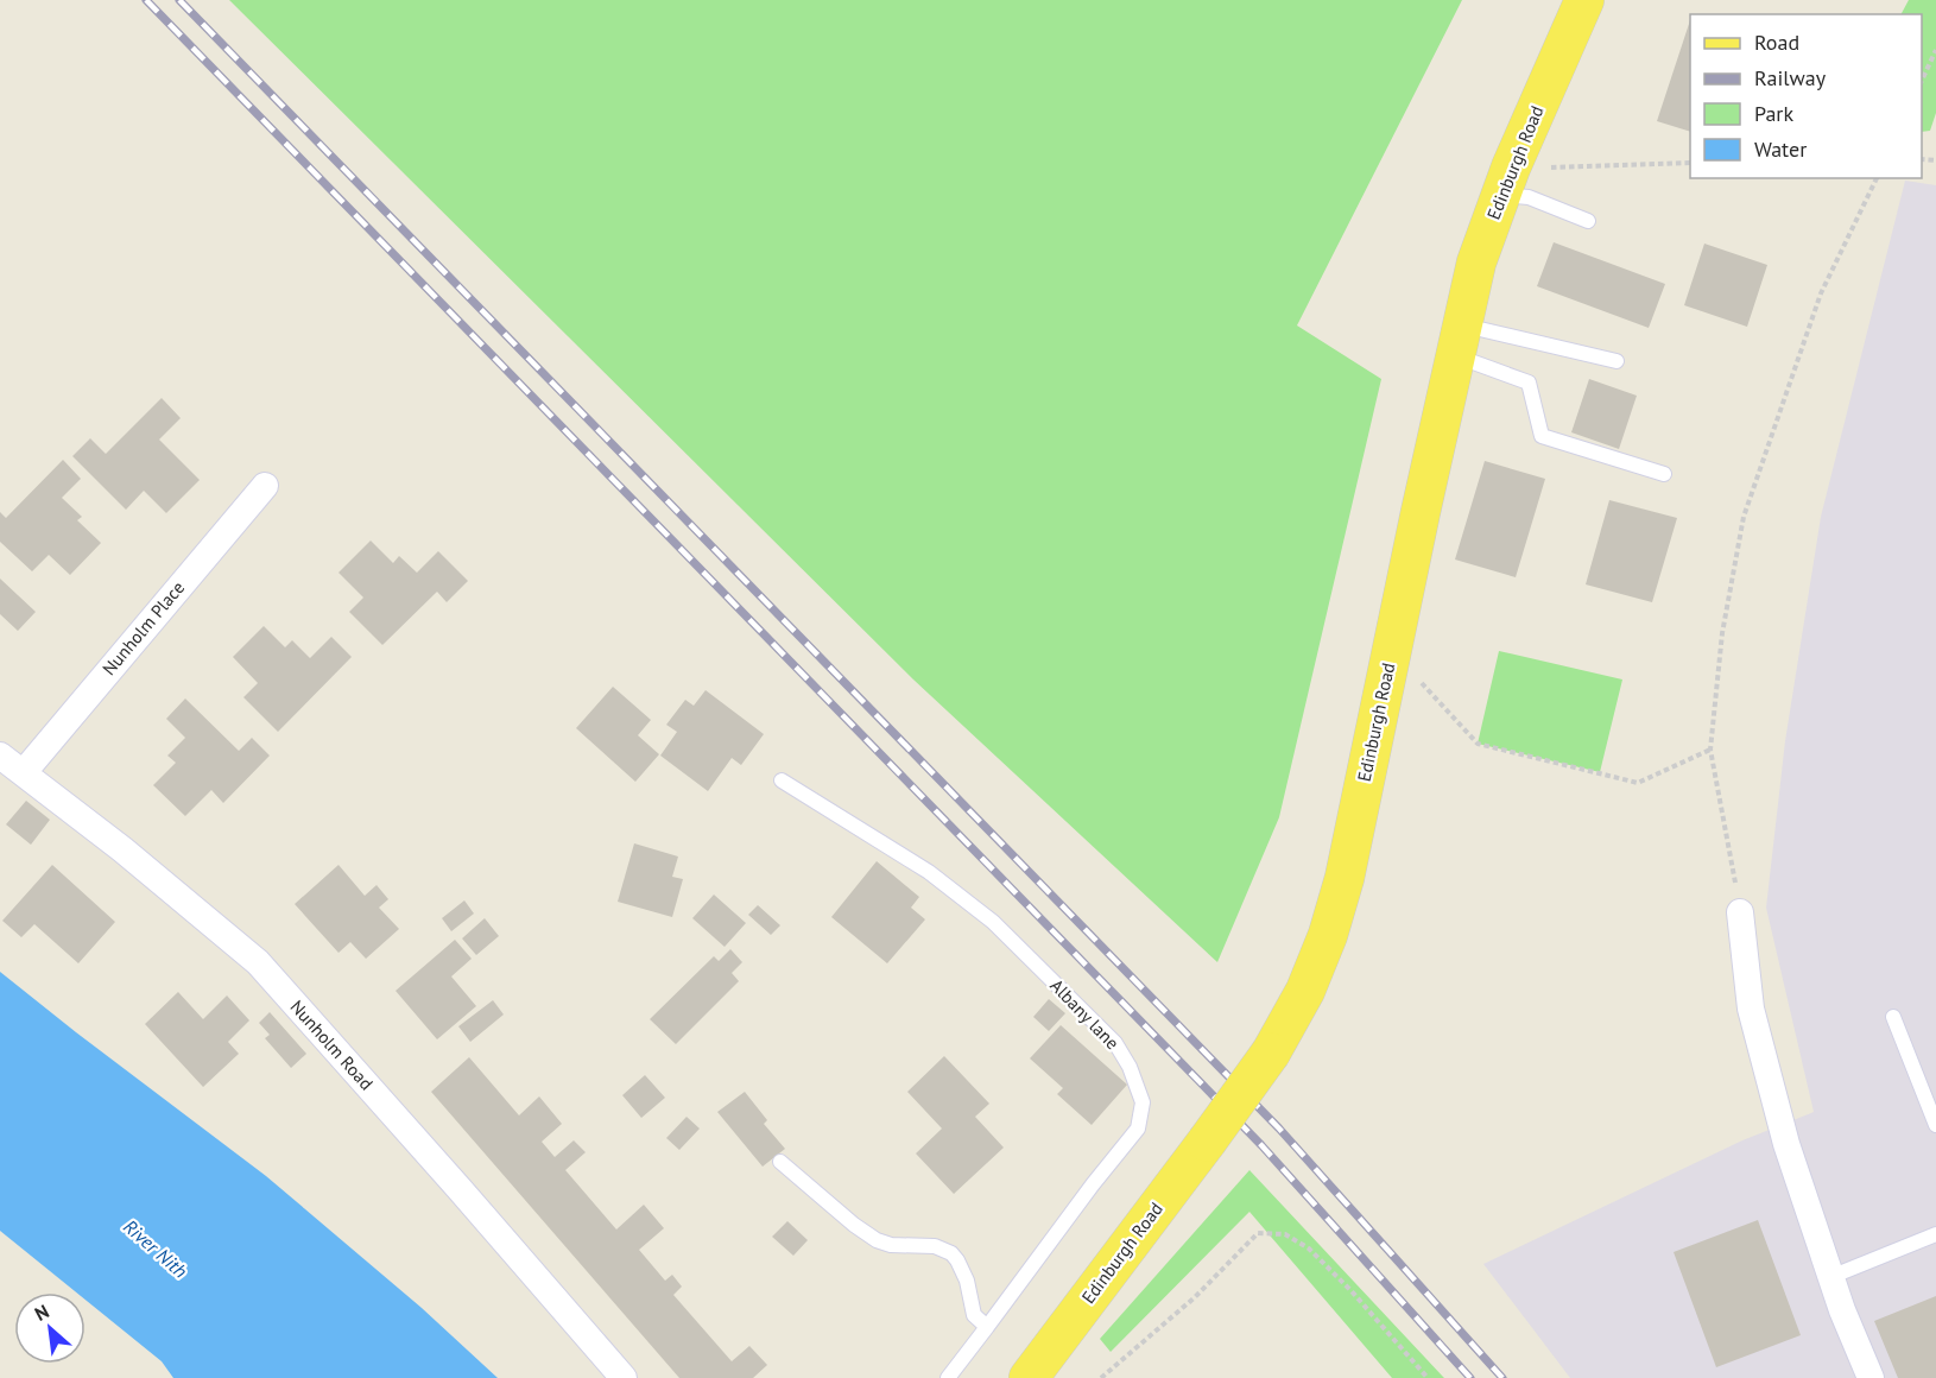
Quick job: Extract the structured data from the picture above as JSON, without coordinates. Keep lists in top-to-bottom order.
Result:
{
  "streets": {
    "main road": ["Edinburgh Road"],
    "street": ["Nunholm Place", "Nunholm Road"],
    "lane": ["Albany lane"]
  },
  "crossings": [
    ["Nunholm Place", "Nunholm Road"]
  ],
  "water": ["River Nith"],
  "legend": [
    "Road",
    "Railway",
    "Park",
    "Water"
  ],
  "north": "top left"
}
